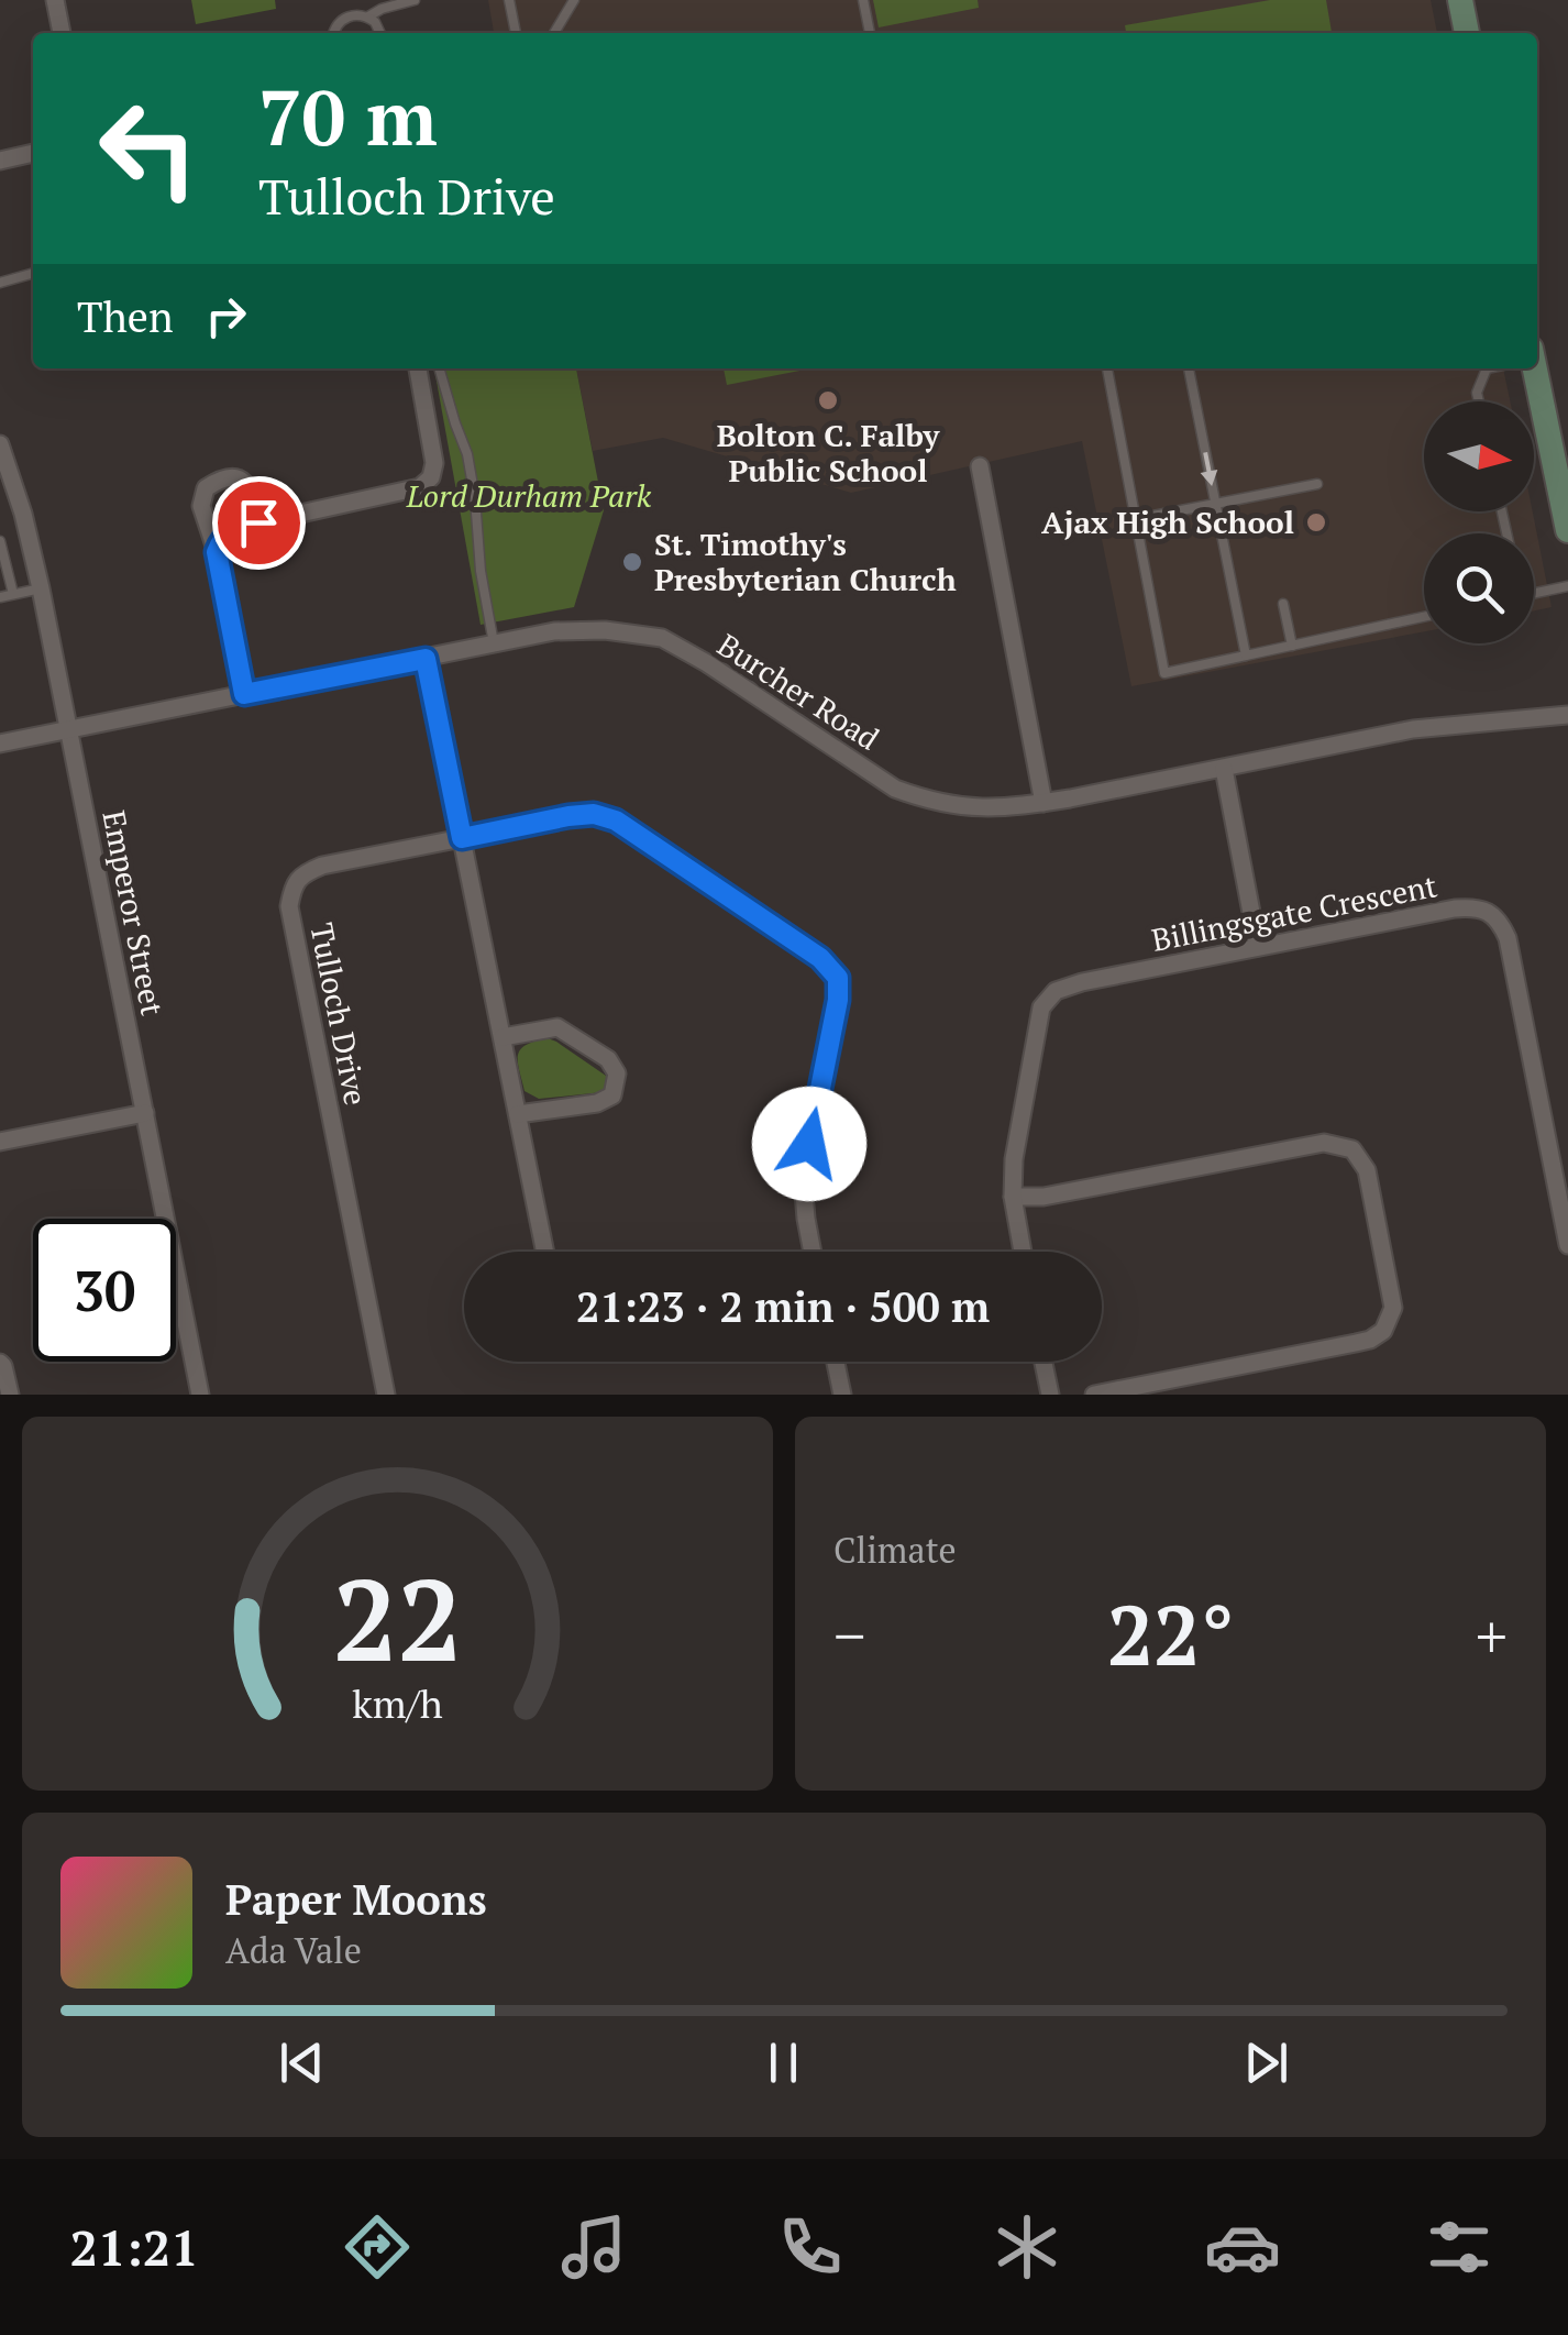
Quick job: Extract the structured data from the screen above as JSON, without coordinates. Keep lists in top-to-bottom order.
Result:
{
  "streets": {
    "street": [
      "Burcher Road",
      "Emperor Street",
      "Billingsgate Crescent",
      "Tulloch Drive"
    ]
  },
  "crossings": [
    ["Burcher Road", "Emperor Street"]
  ],
  "parks": ["Lord Durham Park"],
  "places": ["Bolton C. Falby Public School", "Ajax High School", "St. Timothy's Presbyterian Church"],
  "north": "right",
  "page": {
    "turn": ["70 m", "Tulloch Drive"],
    "then": "Then",
    "limit": "30",
    "trip": "21:23 · 2 min · 500 m",
    "tile": "Climate",
    "heat": ["−", "22°", "+"],
    "song": ["Paper Moons", "Ada Vale"],
    "tabs": "21:21",
    "gauge": ["22", "km/h"]
  }
}
